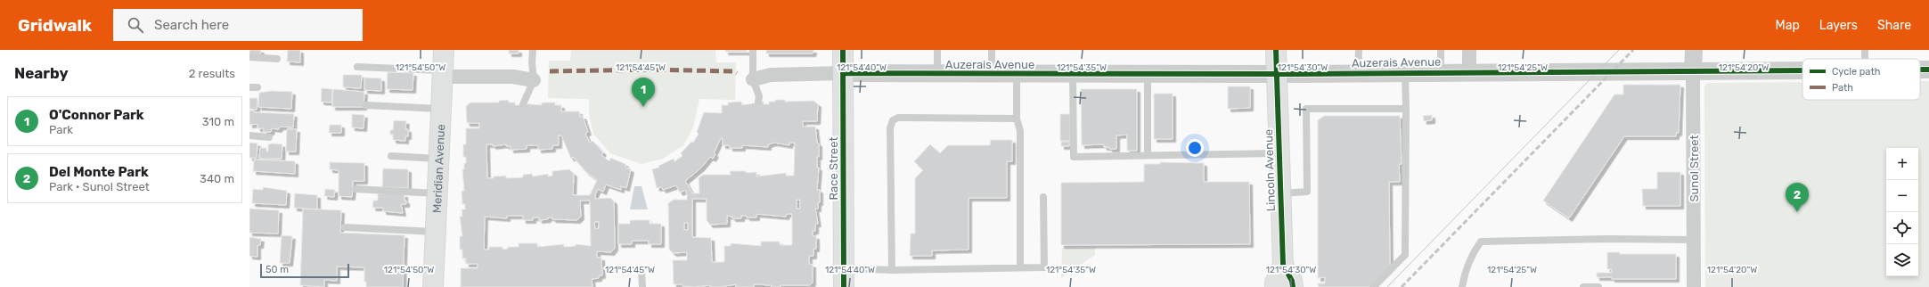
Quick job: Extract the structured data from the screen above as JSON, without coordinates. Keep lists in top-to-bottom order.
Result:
{
  "streets": {
    "main road": ["Meridian Avenue", "Race Street", "Lincoln Avenue"],
    "street": ["Auzerais Avenue", "Sunol Street"]
  },
  "crossings": [
    ["Auzerais Avenue", "Race Street"],
    ["Auzerais Avenue", "Sunol Street"],
    ["Auzerais Avenue", "Lincoln Avenue"]
  ],
  "legend": ["Cycle path", "Path"],
  "scale_bar": "50 m",
  "page": {
    "header": "Gridwalk",
    "search": "Search here",
    "nav": ["Map", "Layers", "Share"],
    "heading": ["Nearby", "2 results"],
    "pins": ["1", "2"],
    "list": [
      {
        "mark": "1",
        "name": "O'Connor Park",
        "note": "Park",
        "value": "310 m"
      },
      {
        "mark": "2",
        "name": "Del Monte Park",
        "note": "Park · Sunol Street",
        "value": "340 m"
      }
    ],
    "map_buttons": ["+", "−"],
    "scale": "50 m"
  },
  "coordinates": [
    "121°54'50\"W",
    "121°54'45\"W",
    "121°54'40\"W",
    "121°54'35\"W",
    "121°54'25\"W",
    "121°54'20\"W",
    "121°54'30\"W"
  ]
}
